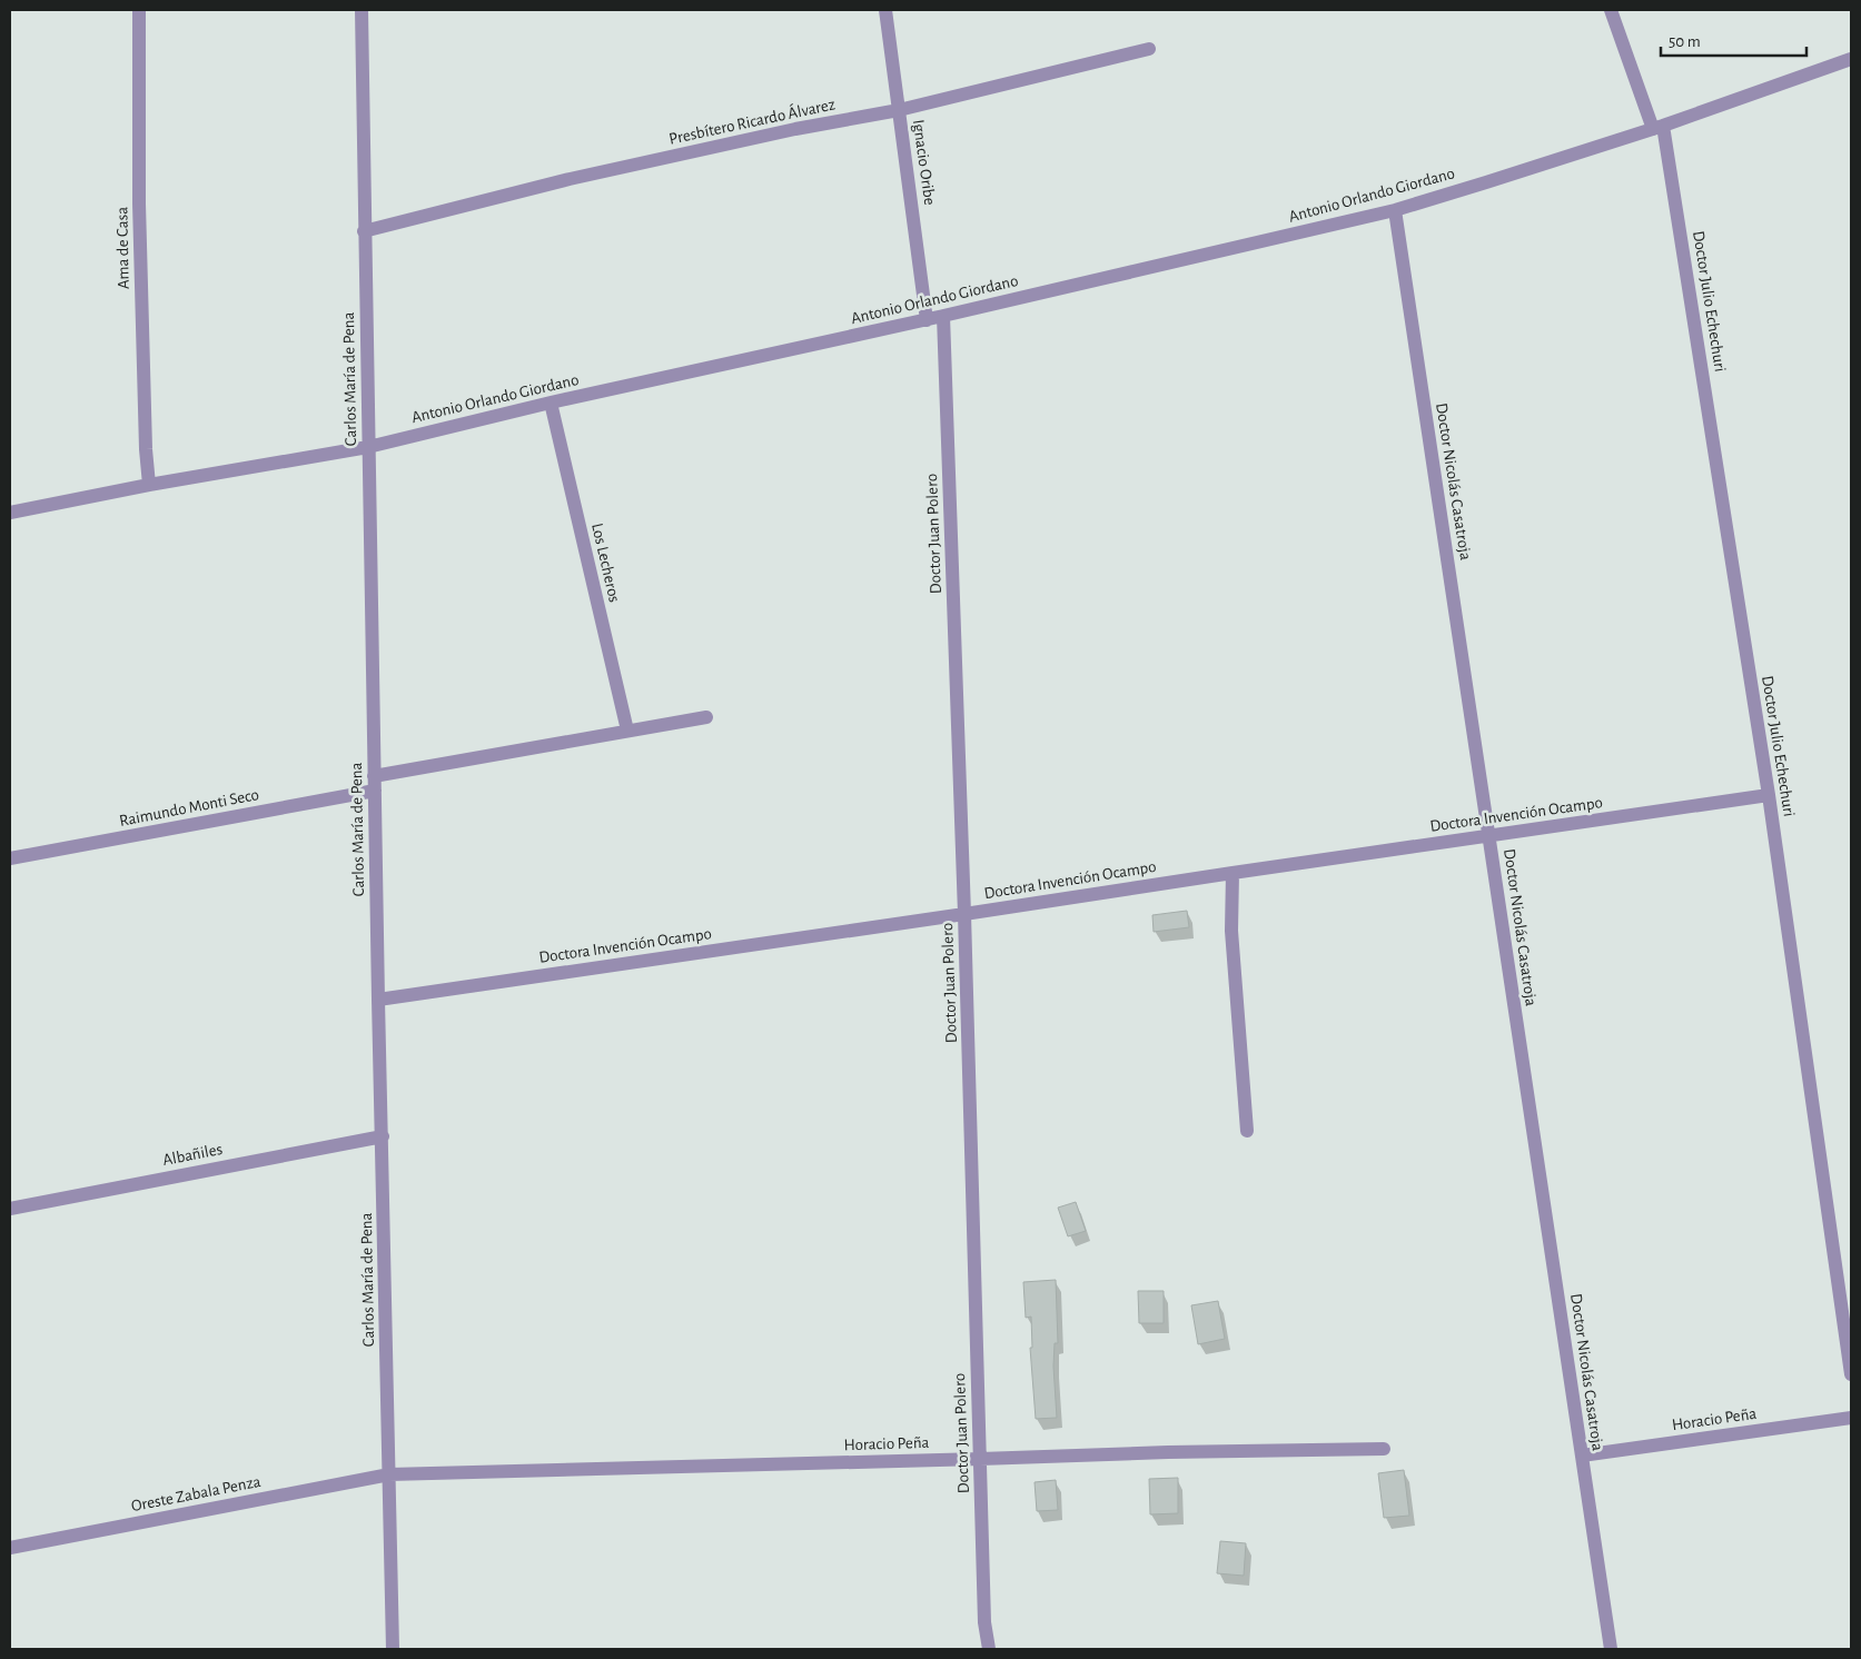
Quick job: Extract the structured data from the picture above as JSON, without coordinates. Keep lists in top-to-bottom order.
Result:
{
  "streets": {
    "street": [
      "Presbítero Ricardo Álvarez",
      "Ignacio Oribe",
      "Antonio Orlando Giordano",
      "Ama de Casa",
      "Doctor Julio Echechuri",
      "Carlos María de Pena",
      "Doctor Nicolás Casatroja",
      "Doctor Juan Polero",
      "Los Lecheros",
      "Raimundo Monti Seco",
      "Doctora Invención Ocampo",
      "Albañiles",
      "Horacio Peña",
      "Oreste Zabala Penza"
    ]
  },
  "crossings": [
    ["Presbítero Ricardo Álvarez", "Ignacio Oribe"],
    ["Presbítero Ricardo Álvarez", "Carlos María de Pena"],
    ["Ignacio Oribe", "Antonio Orlando Giordano"],
    ["Antonio Orlando Giordano", "Ama de Casa"],
    ["Antonio Orlando Giordano", "Doctor Julio Echechuri"],
    ["Antonio Orlando Giordano", "Carlos María de Pena"],
    ["Antonio Orlando Giordano", "Doctor Nicolás Casatroja"],
    ["Antonio Orlando Giordano", "Doctor Juan Polero"],
    ["Antonio Orlando Giordano", "Los Lecheros"],
    ["Doctor Julio Echechuri", "Doctora Invención Ocampo"],
    ["Carlos María de Pena", "Raimundo Monti Seco"],
    ["Carlos María de Pena", "Doctora Invención Ocampo"],
    ["Carlos María de Pena", "Albañiles"],
    ["Carlos María de Pena", "Horacio Peña"],
    ["Carlos María de Pena", "Oreste Zabala Penza"],
    ["Doctor Nicolás Casatroja", "Doctora Invención Ocampo"],
    ["Doctor Nicolás Casatroja", "Horacio Peña"],
    ["Doctor Juan Polero", "Doctora Invención Ocampo"],
    ["Doctor Juan Polero", "Horacio Peña"],
    ["Horacio Peña", "Oreste Zabala Penza"]
  ],
  "scale_bar": "50 m"
}
